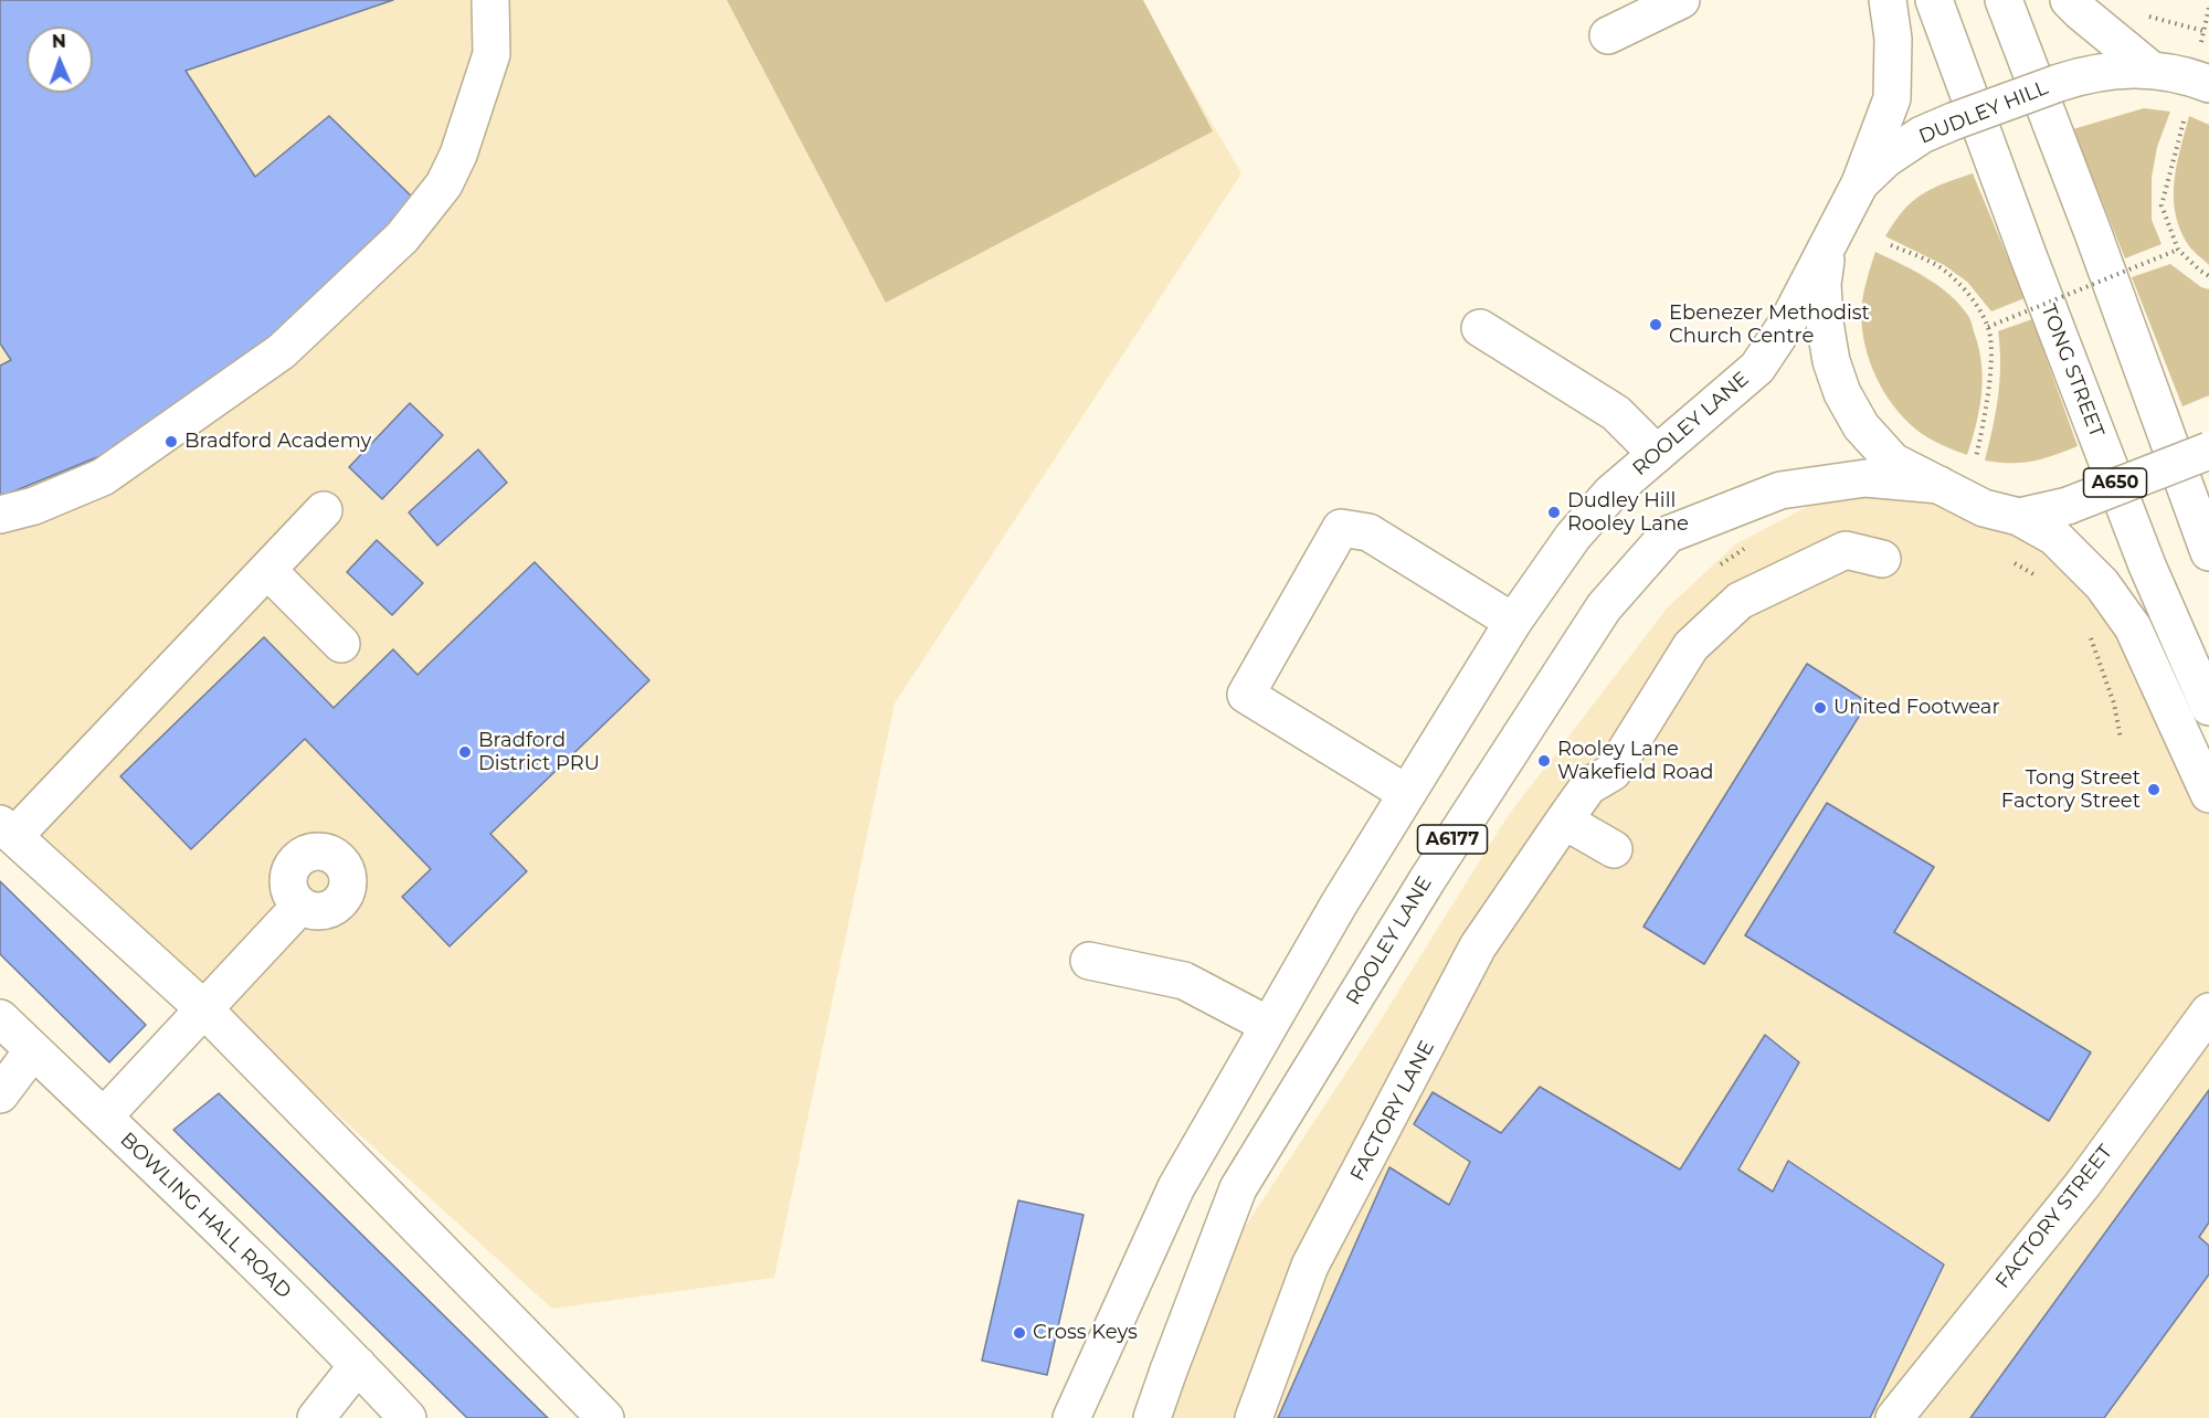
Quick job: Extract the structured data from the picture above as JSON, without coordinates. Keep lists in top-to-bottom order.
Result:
{
  "streets": {
    "main road": [
      "DUDLEY HILL",
      "TONG STREET",
      "ROOLEY LANE",
      "A650",
      "A6177",
      "FACTORY LANE",
      "BOWLING HALL ROAD",
      "FACTORY STREET"
    ]
  },
  "crossings": [
    ["DUDLEY HILL", "ROOLEY LANE"]
  ],
  "places": [
    "Ebenezer Methodist Church Centre",
    "Bradford Academy",
    "Dudley Hill Rooley Lane",
    "United Footwear",
    "Bradford District PRU",
    "Rooley Lane Wakefield Road",
    "Tong Street Factory Street",
    "Cross Keys"
  ],
  "north": "top"
}
